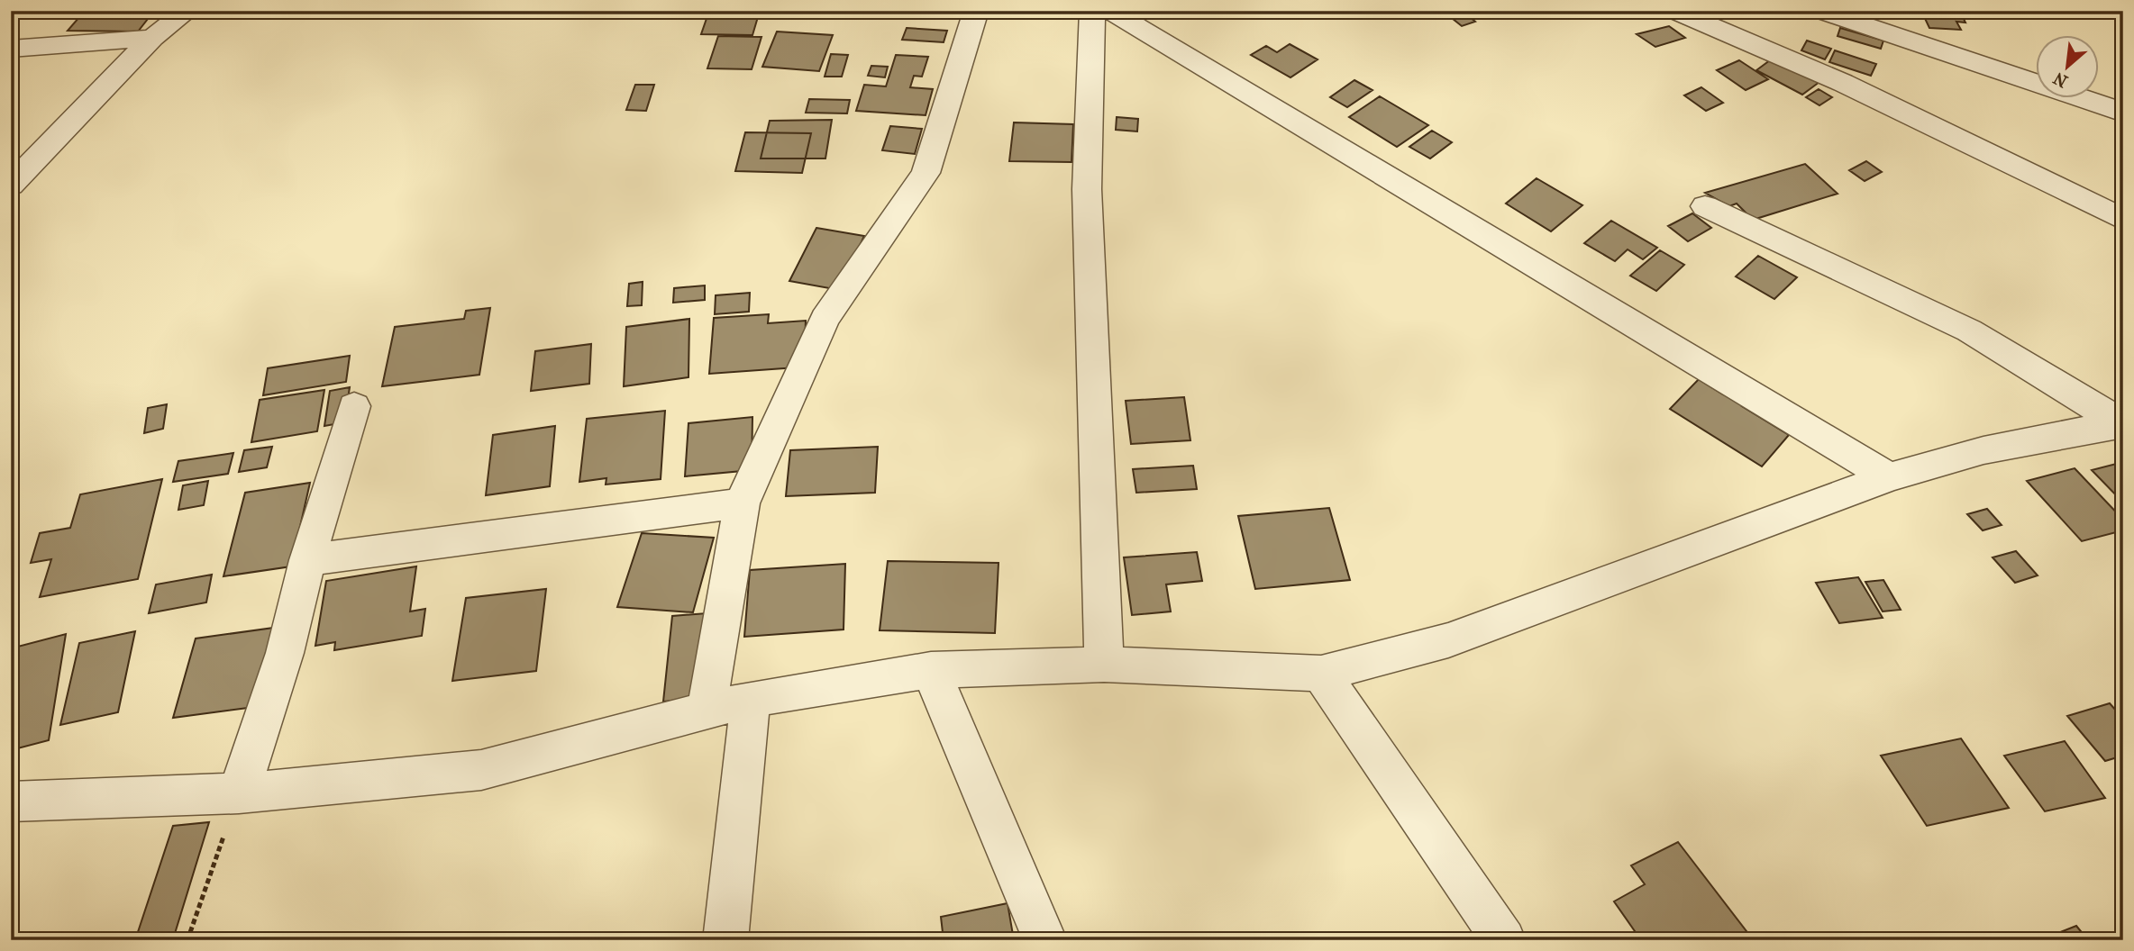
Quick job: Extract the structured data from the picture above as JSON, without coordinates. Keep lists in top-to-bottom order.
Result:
{
  "north": "bottom left"
}
